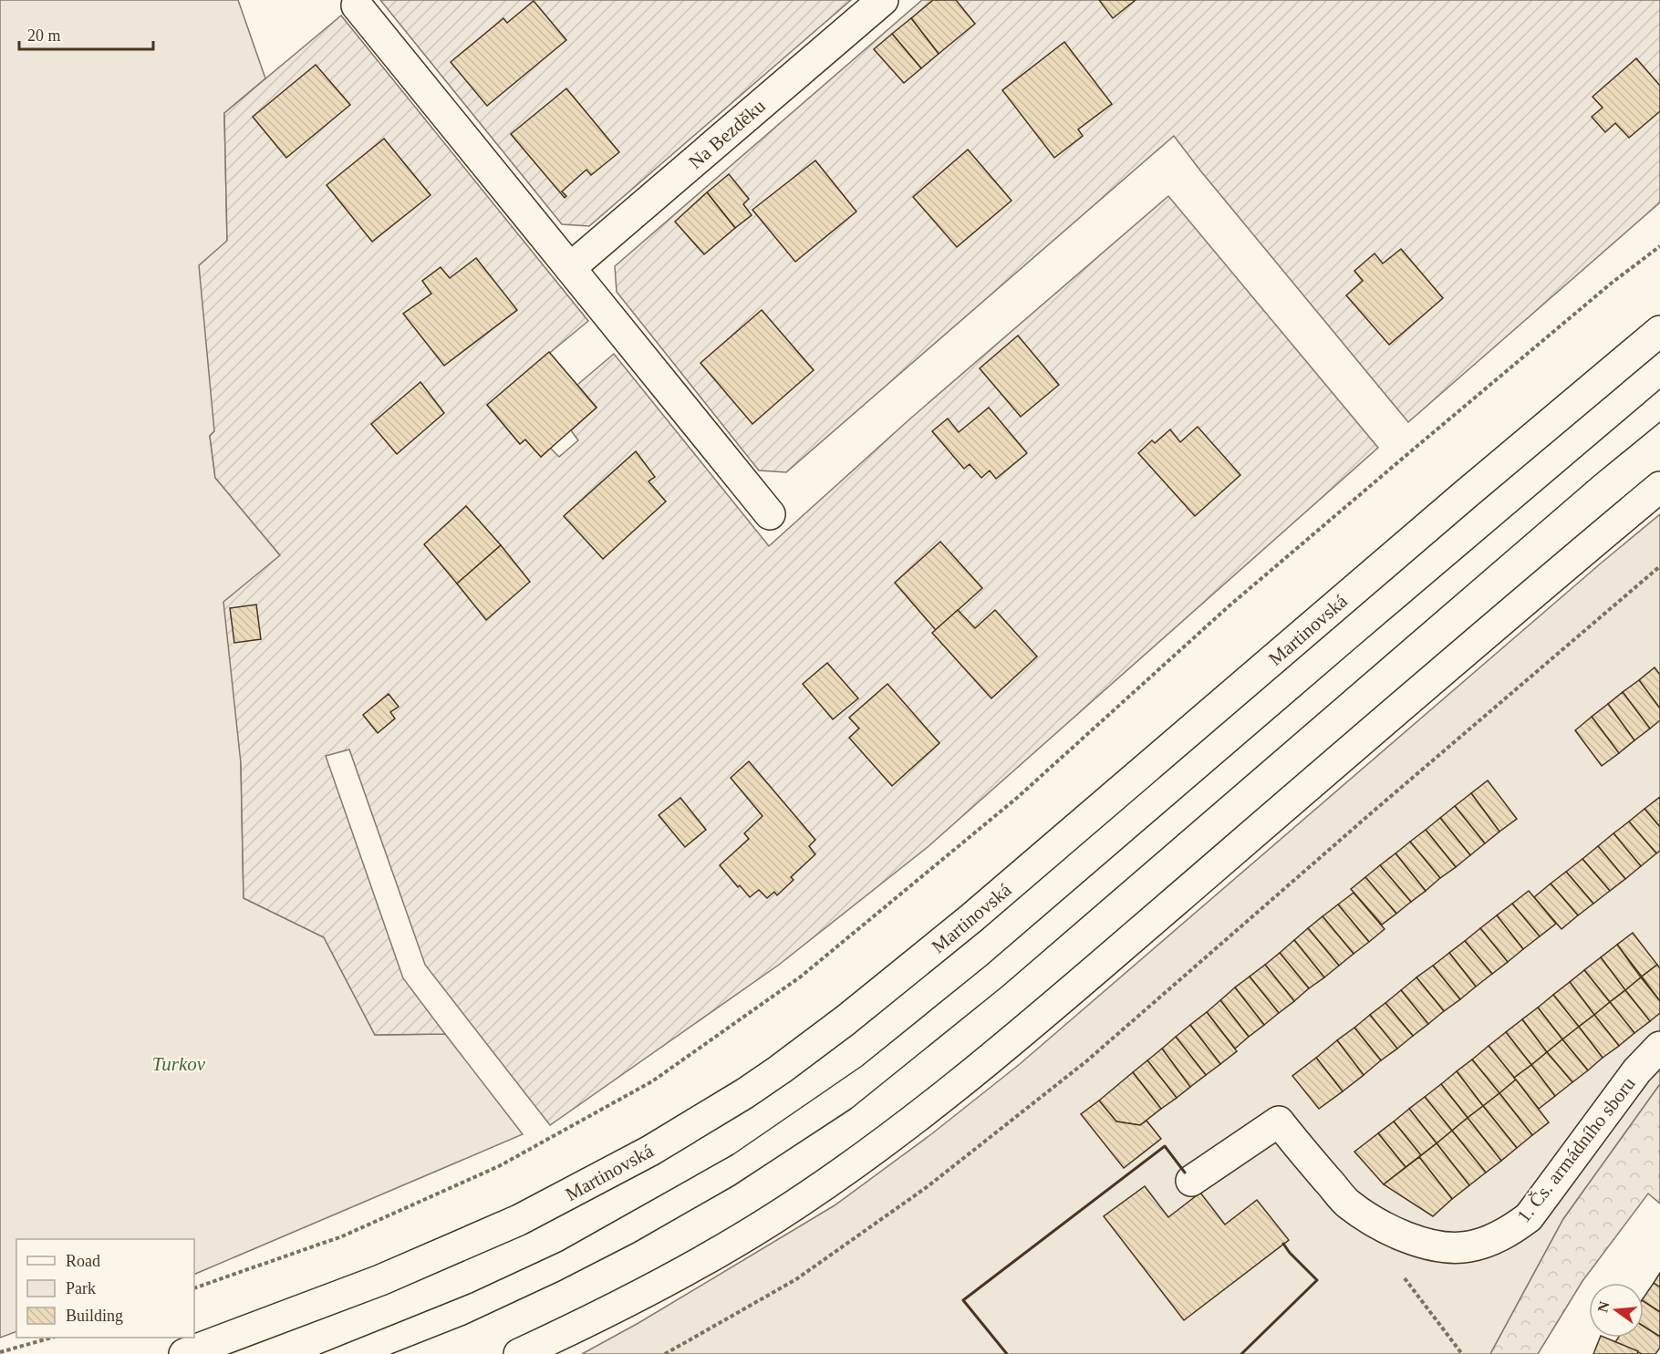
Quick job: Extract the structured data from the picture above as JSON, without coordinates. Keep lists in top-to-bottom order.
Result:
{
  "streets": {
    "street": ["Na Bezděku", "Martinovská", "1. Čs. armádního sboru"]
  },
  "parks": ["Turkov"],
  "legend": ["Road", "Park", "Building"],
  "scale_bar": "20 m",
  "north": "left"
}
